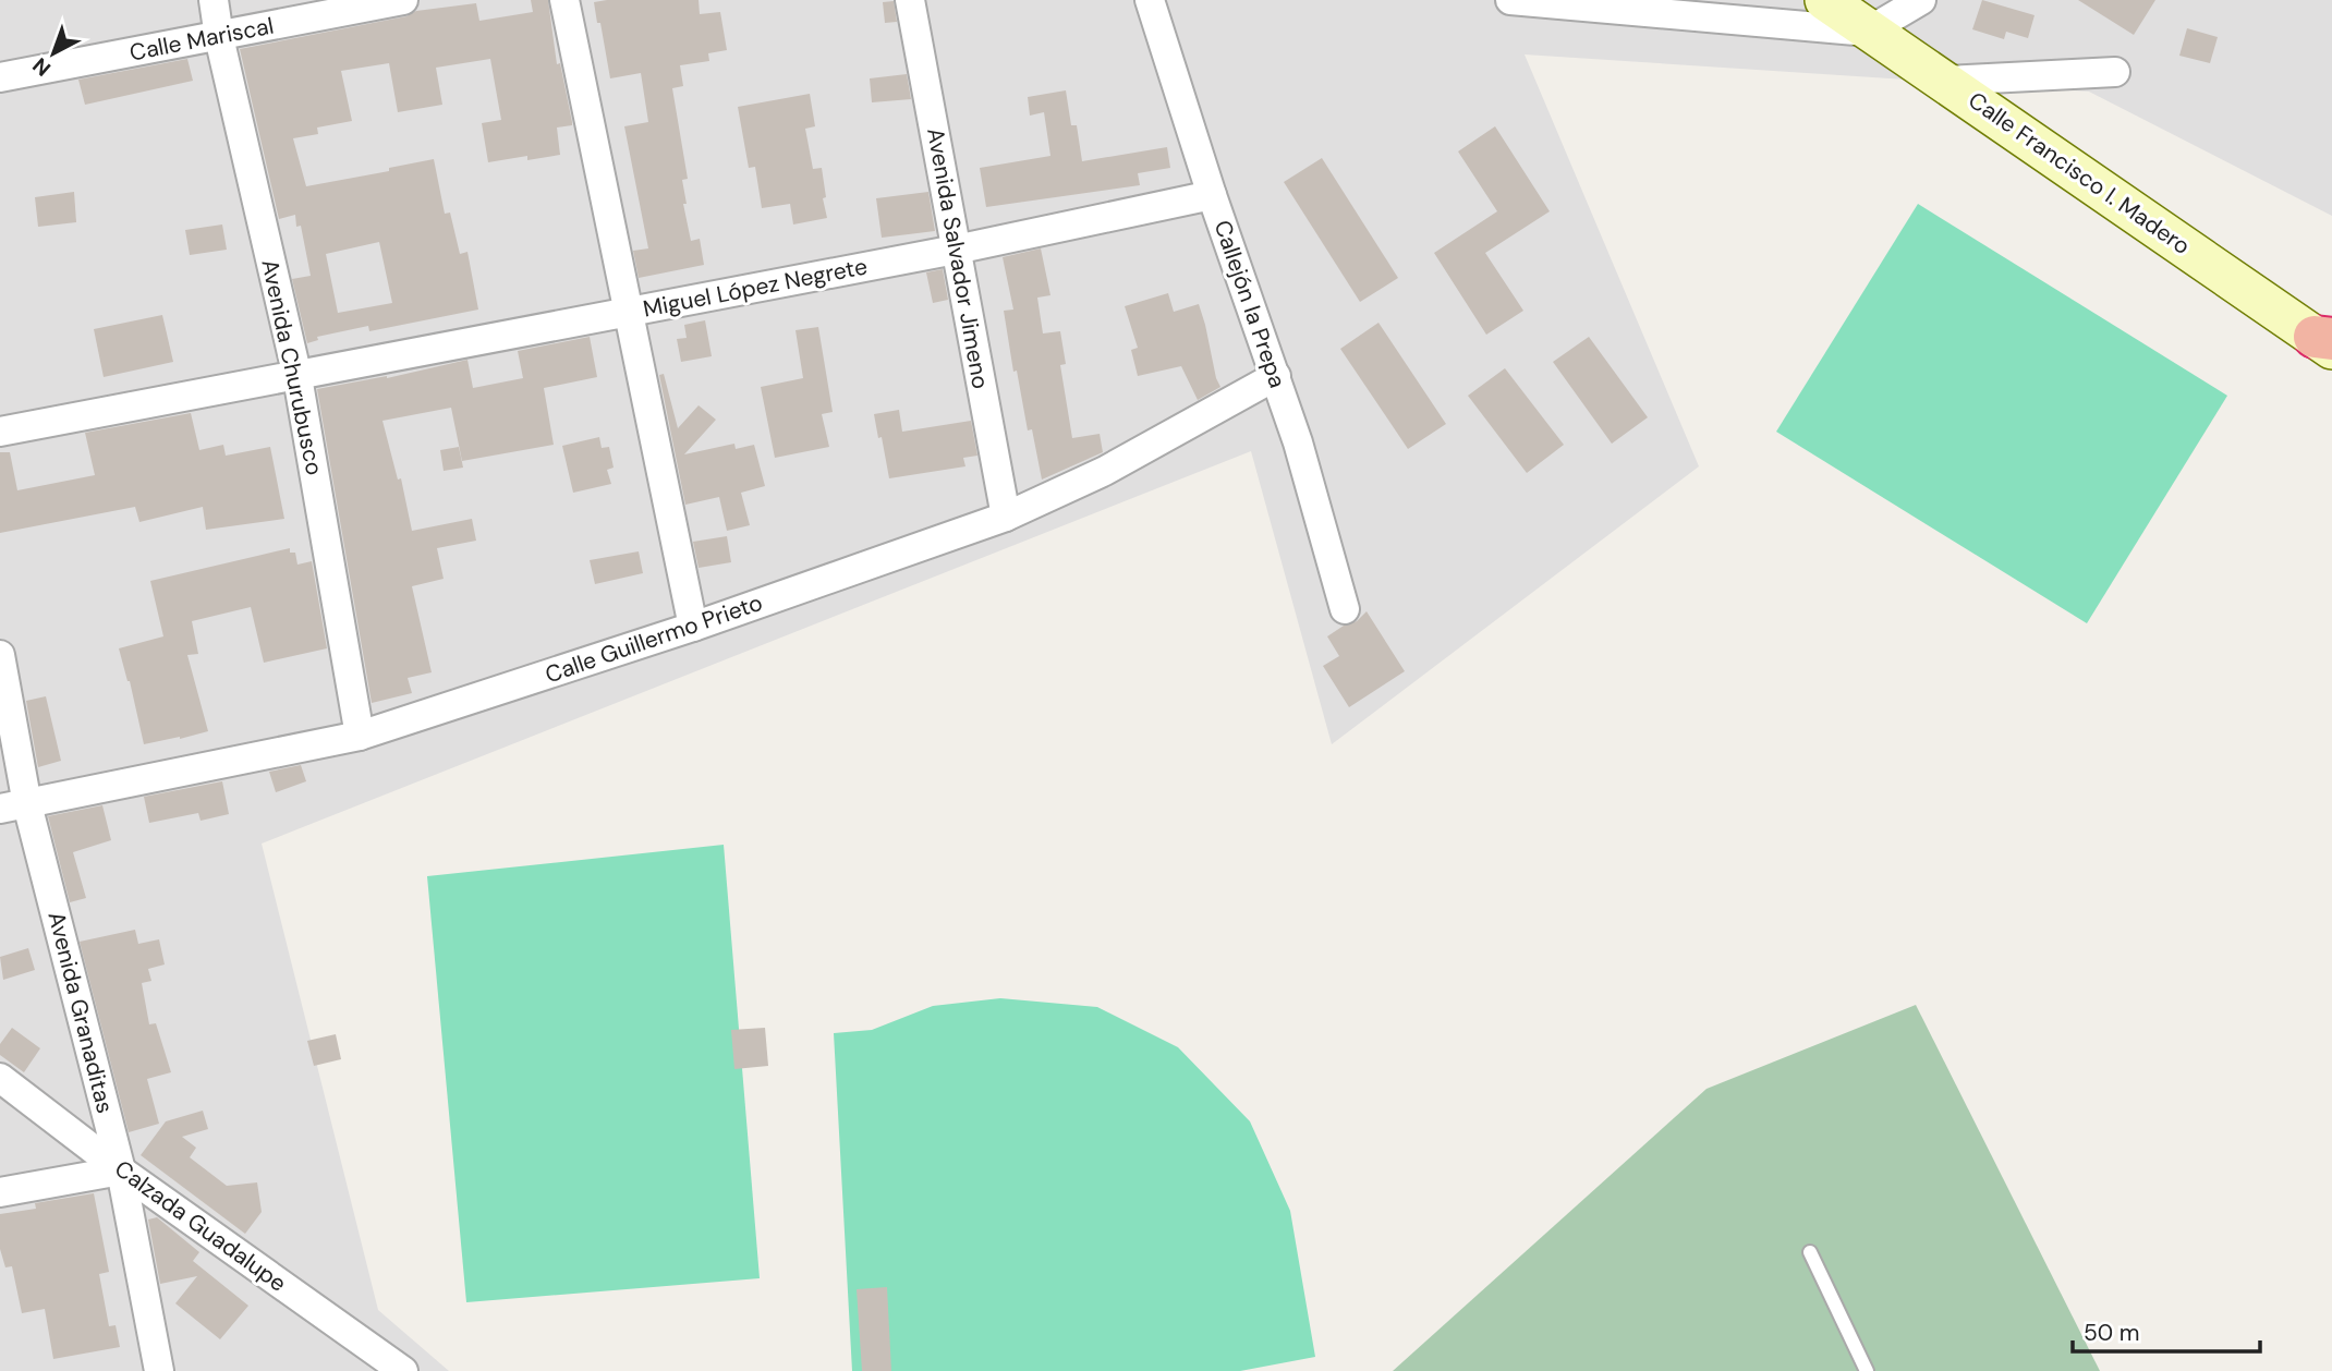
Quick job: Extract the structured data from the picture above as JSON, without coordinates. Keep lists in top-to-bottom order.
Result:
{
  "streets": {
    "main road": ["Calle Francisco I. Madero"],
    "street": [
      "Calle Mariscal",
      "Avenida Salvador Jimeno",
      "Miguel López Negrete",
      "Callejón la Prepa",
      "Avenida Churubusco",
      "Calle Guillermo Prieto",
      "Avenida Granaditas",
      "Calzada Guadalupe"
    ]
  },
  "crossings": [
    ["Calle Mariscal", "Avenida Churubusco"],
    ["Avenida Salvador Jimeno", "Miguel López Negrete"],
    ["Avenida Salvador Jimeno", "Calle Guillermo Prieto"],
    ["Miguel López Negrete", "Callejón la Prepa"],
    ["Miguel López Negrete", "Avenida Churubusco"],
    ["Callejón la Prepa", "Calle Guillermo Prieto"],
    ["Avenida Churubusco", "Calle Guillermo Prieto"],
    ["Calle Guillermo Prieto", "Avenida Granaditas"],
    ["Avenida Granaditas", "Calzada Guadalupe"]
  ],
  "scale_bar": "50 m",
  "north": "bottom left"
}
